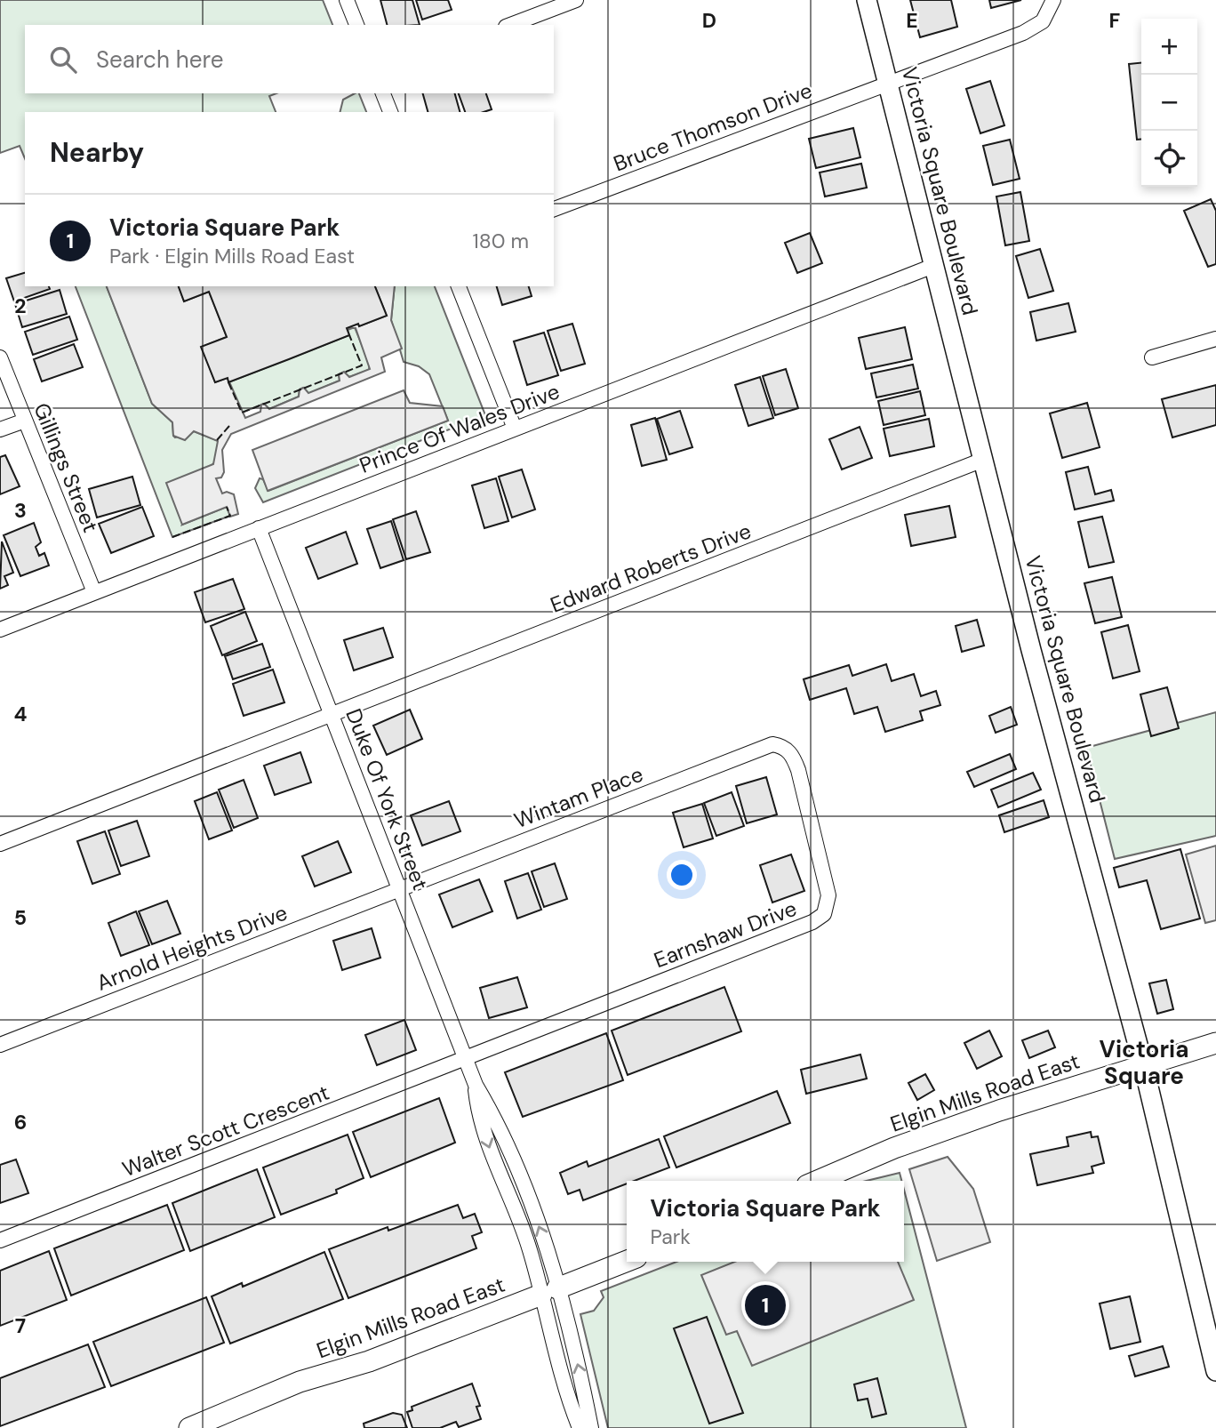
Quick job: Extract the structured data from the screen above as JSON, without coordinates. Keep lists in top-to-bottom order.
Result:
{
  "streets": {
    "main road": ["Elgin Mills Road East"],
    "street": [
      "Bruce Thomson Drive",
      "Victoria Square Boulevard",
      "Prince Of Wales Drive",
      "Gillings Street",
      "Edward Roberts Drive",
      "Wintam Place",
      "Duke Of York Street",
      "Earnshaw Drive",
      "Arnold Heights Drive",
      "Walter Scott Crescent"
    ]
  },
  "crossings": [
    ["Bruce Thomson Drive", "Victoria Square Boulevard"],
    ["Victoria Square Boulevard", "Prince Of Wales Drive"],
    ["Victoria Square Boulevard", "Edward Roberts Drive"],
    ["Victoria Square Boulevard", "Elgin Mills Road East"],
    ["Prince Of Wales Drive", "Gillings Street"],
    ["Prince Of Wales Drive", "Duke Of York Street"],
    ["Edward Roberts Drive", "Duke Of York Street"],
    ["Wintam Place", "Duke Of York Street"],
    ["Wintam Place", "Earnshaw Drive"],
    ["Wintam Place", "Arnold Heights Drive"],
    ["Duke Of York Street", "Earnshaw Drive"],
    ["Duke Of York Street", "Arnold Heights Drive"],
    ["Duke Of York Street", "Elgin Mills Road East"],
    ["Duke Of York Street", "Walter Scott Crescent"],
    ["Earnshaw Drive", "Walter Scott Crescent"]
  ],
  "districts": ["Victoria Square"],
  "page": {
    "map_buttons": ["+", "−"],
    "search": "Search here",
    "heading": "Nearby",
    "list": [
      {
        "mark": "1",
        "name": "Victoria Square Park",
        "note": "Park · Elgin Mills Road East",
        "value": "180 m"
      }
    ],
    "popup": ["Victoria Square Park", "Park"],
    "pins": "1"
  },
  "grid": {
    "columns": ["D", "E", "F"],
    "rows": [
      "2",
      "3",
      "4",
      "5",
      "6",
      "7"
    ]
  }
}
